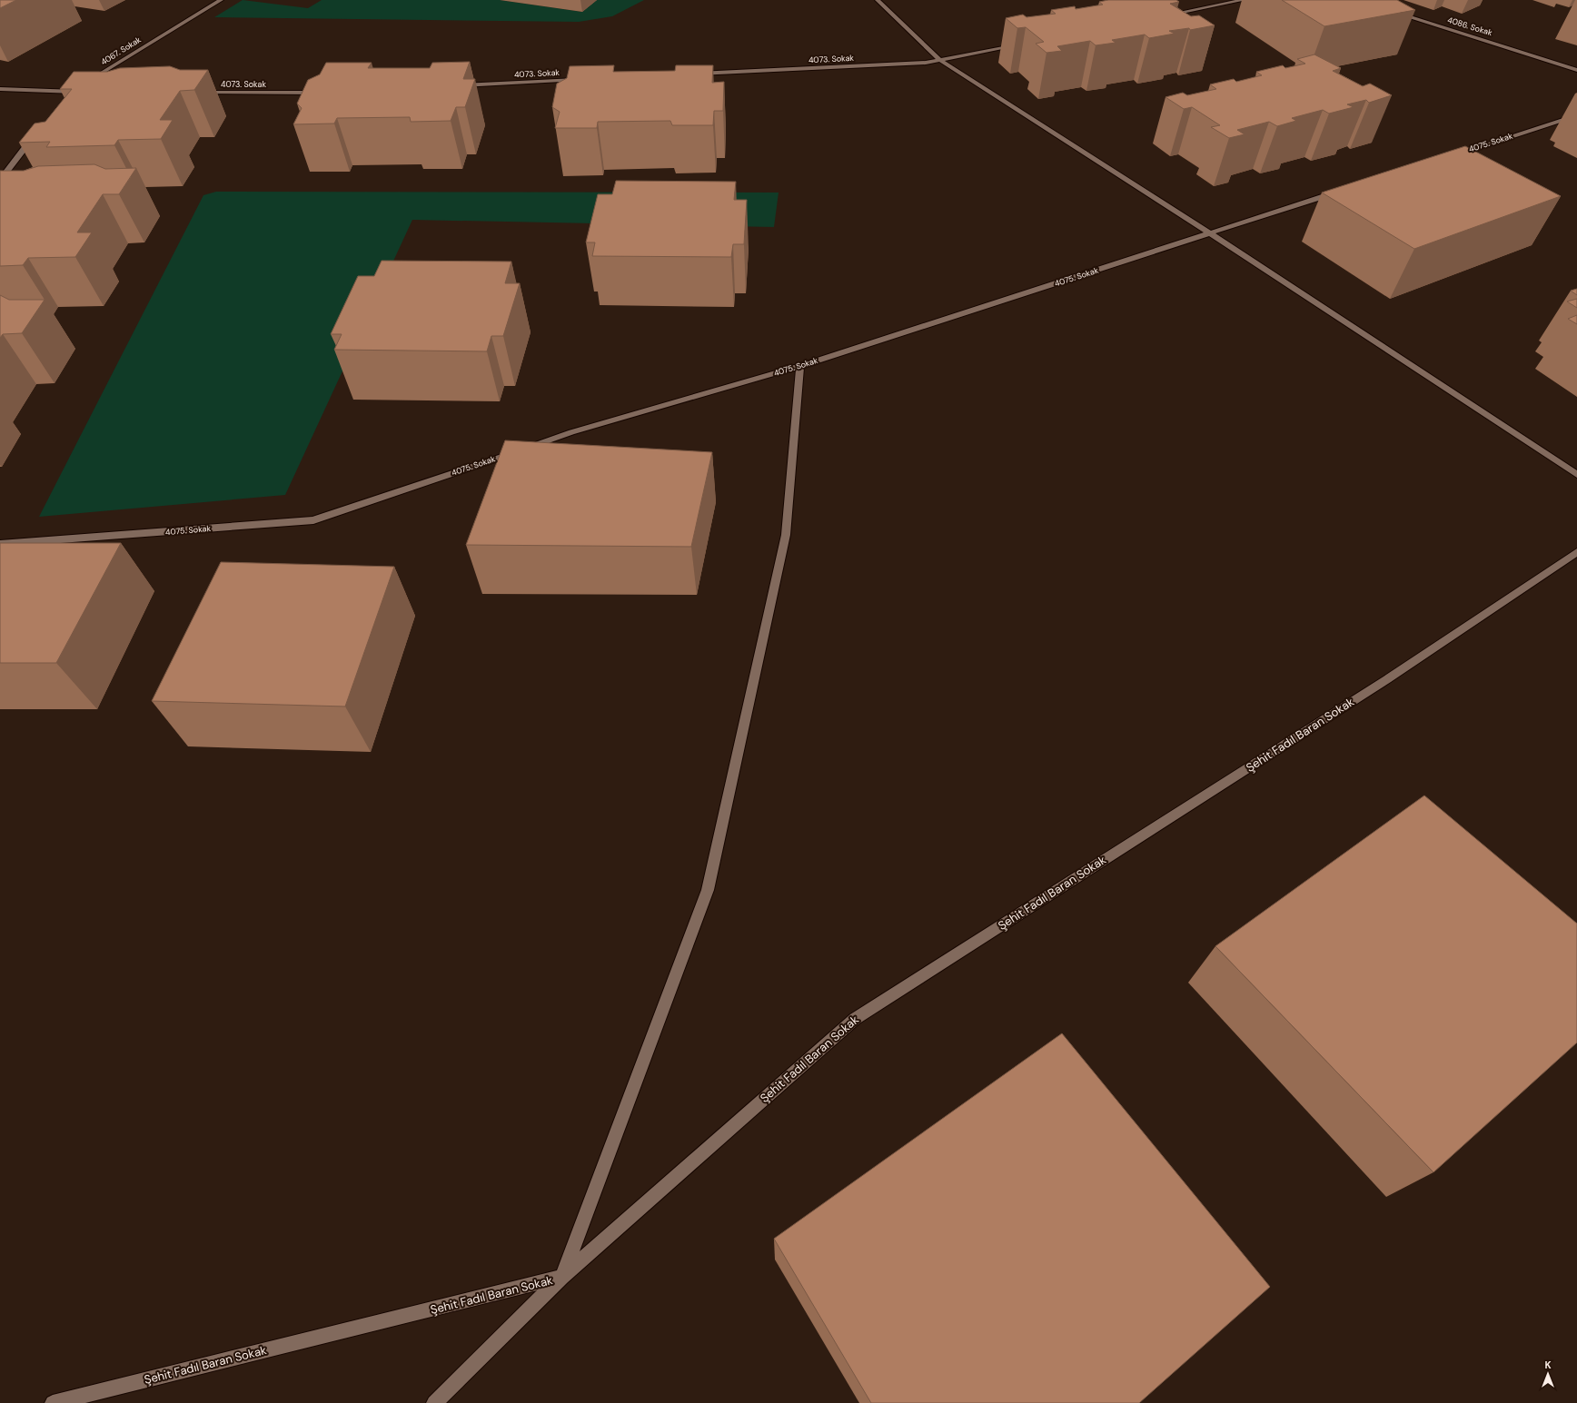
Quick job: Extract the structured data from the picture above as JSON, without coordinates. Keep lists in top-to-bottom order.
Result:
{
  "streets": {
    "street": [
      "4086. Sokak",
      "4067. Sokak",
      "4073. Sokak",
      "4075. Sokak",
      "Şehit Fadıl Baran Sokak"
    ]
  },
  "north": "top"
}
